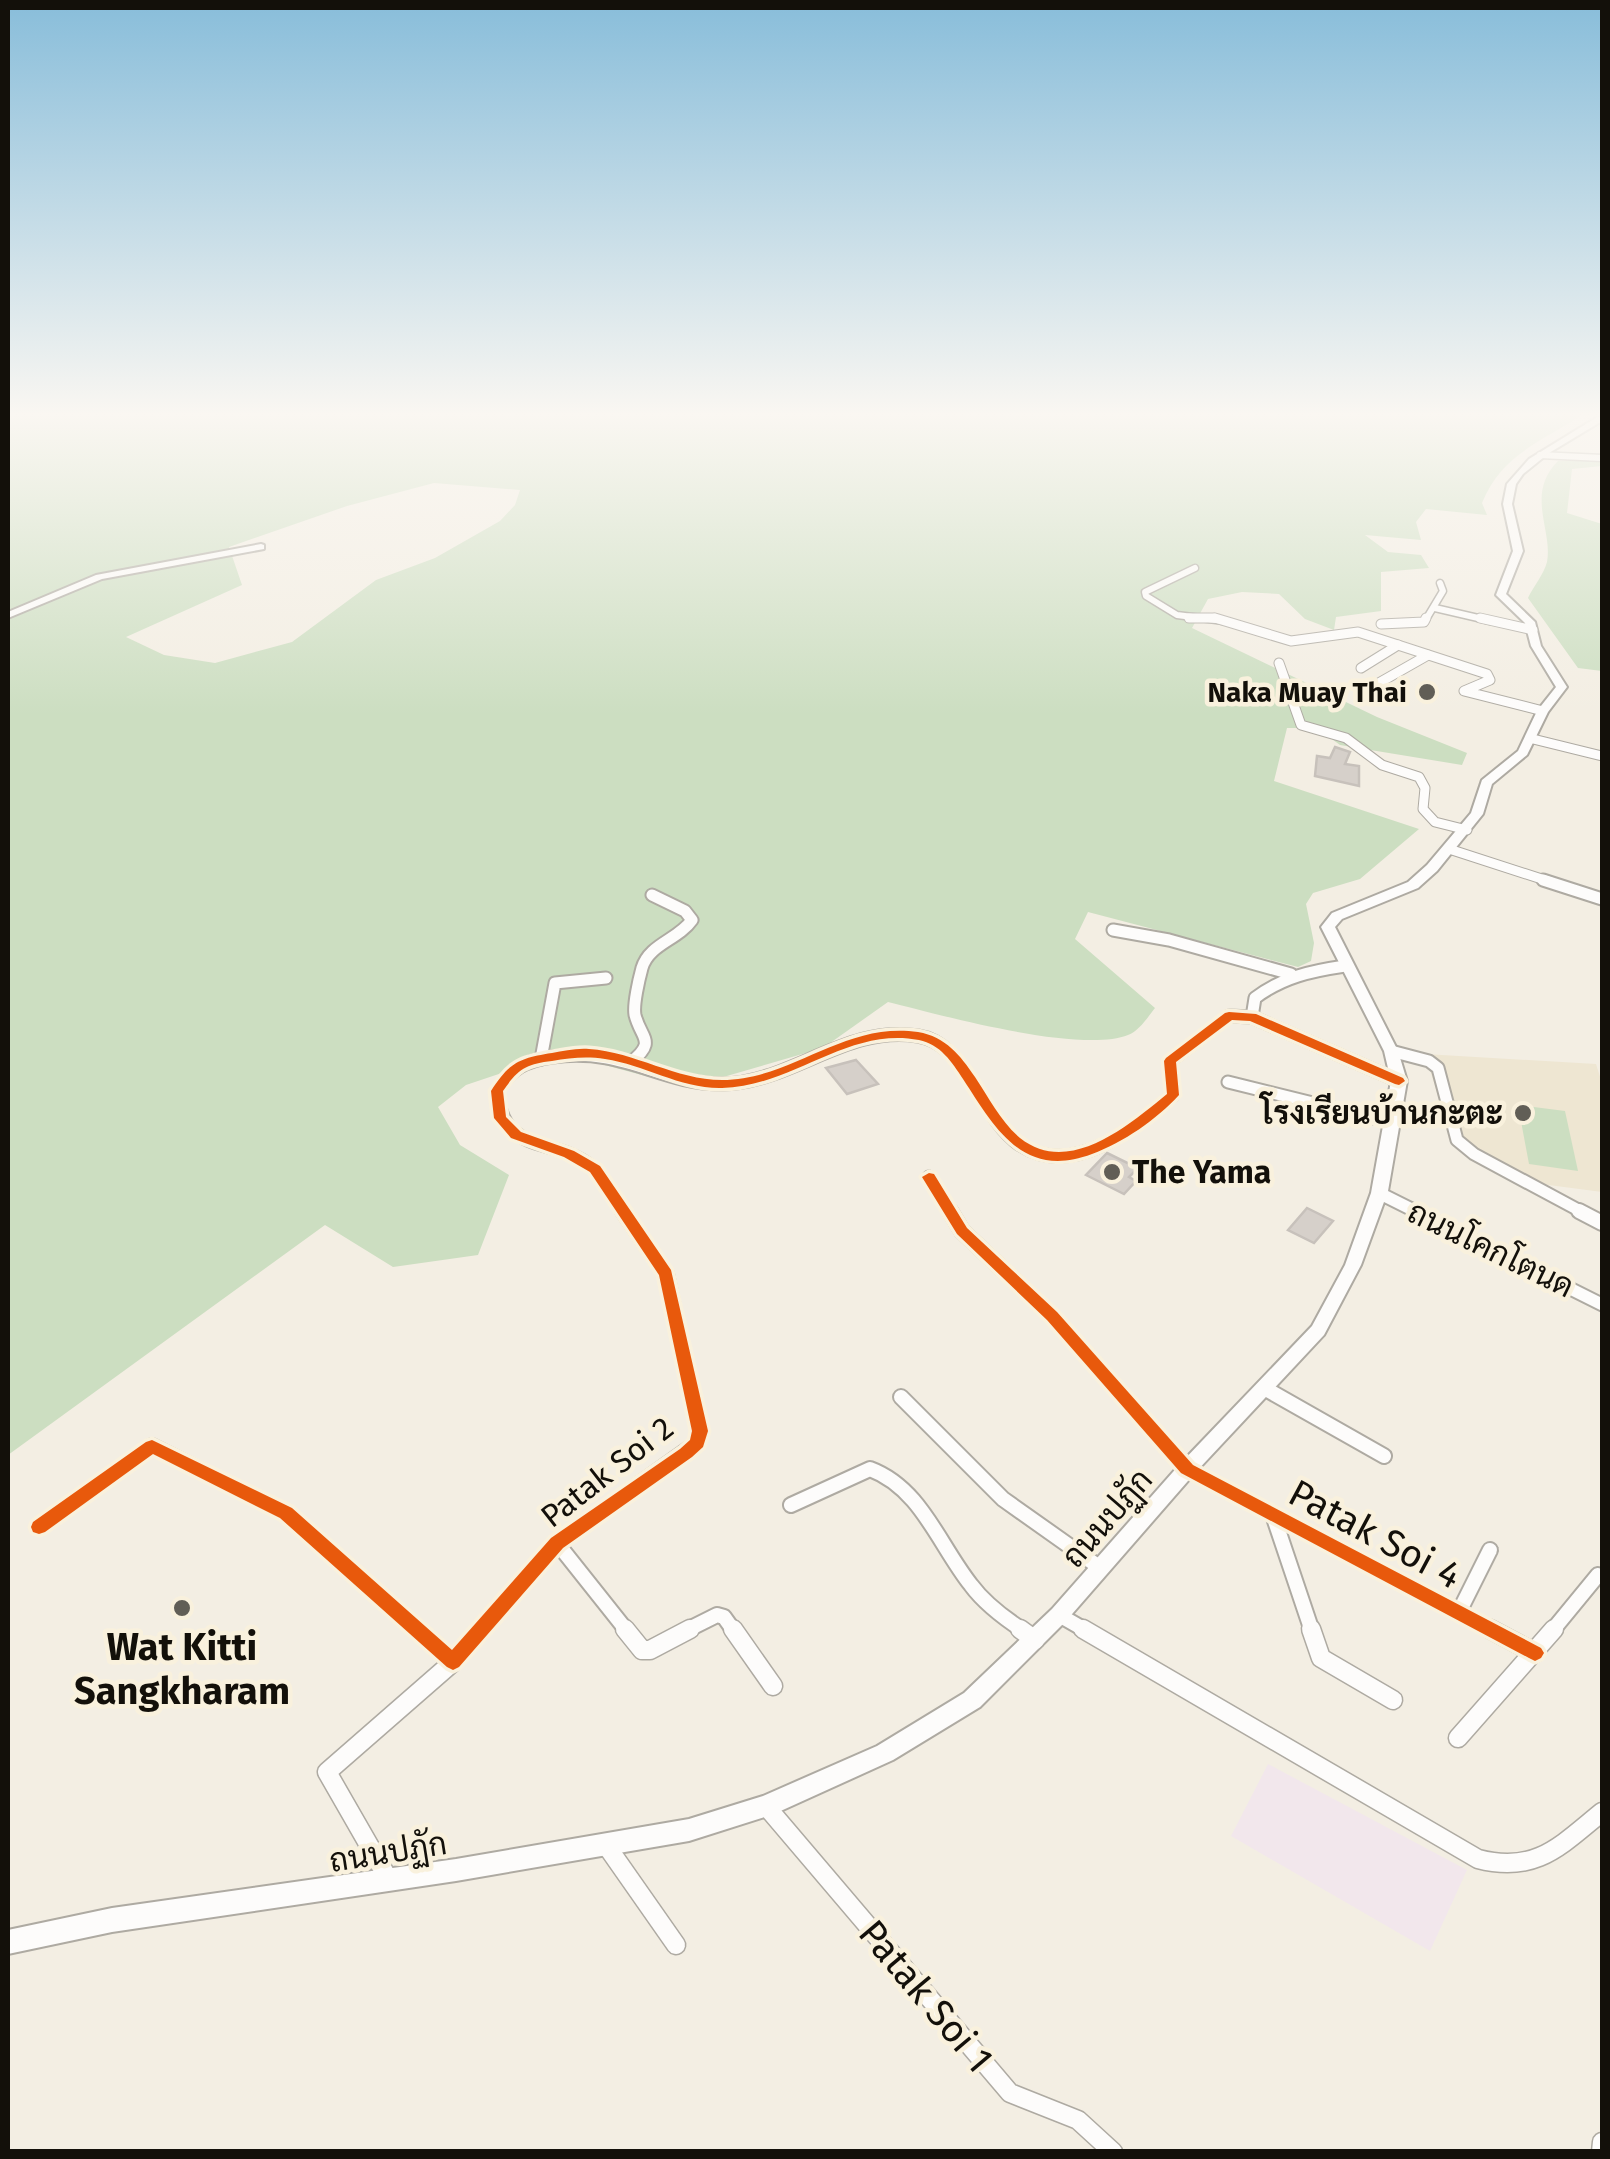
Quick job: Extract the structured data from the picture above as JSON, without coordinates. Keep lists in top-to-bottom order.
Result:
{
  "streets": {
    "main road": ["ถนนโคกโตนด", "ถนนปฏัก"],
    "street": ["Patak Soi 2", "Patak Soi 4", "Patak Soi 1"]
  },
  "crossings": [
    ["ถนนโคกโตนด", "ถนนปฏัก"],
    ["Patak Soi 2", "ถนนปฏัก"],
    ["ถนนปฏัก", "Patak Soi 4"],
    ["ถนนปฏัก", "Patak Soi 1"]
  ],
  "places": [
    "Naka Muay Thai",
    "โรงเรียนบ้านกะตะ",
    "The Yama",
    "Wat Kitti Sangkharam"
  ]
}
